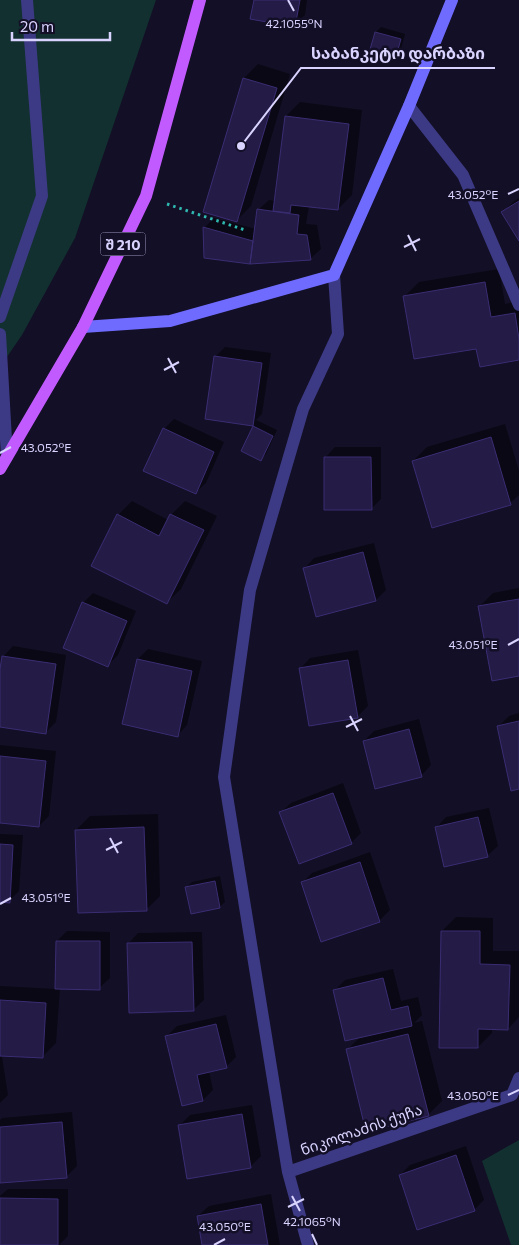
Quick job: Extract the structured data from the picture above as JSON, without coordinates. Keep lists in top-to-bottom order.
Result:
{
  "streets": {
    "main road": ["შ 210"],
    "street": ["ნიკოლაძის ქუჩა"]
  },
  "places": ["საბანკეტო დარბაზი"],
  "scale_bar": "20 m",
  "coordinates": [
    "42.1055°N",
    "43.052°E",
    "43.051°E",
    "43.050°E",
    "42.1065°N"
  ]
}
